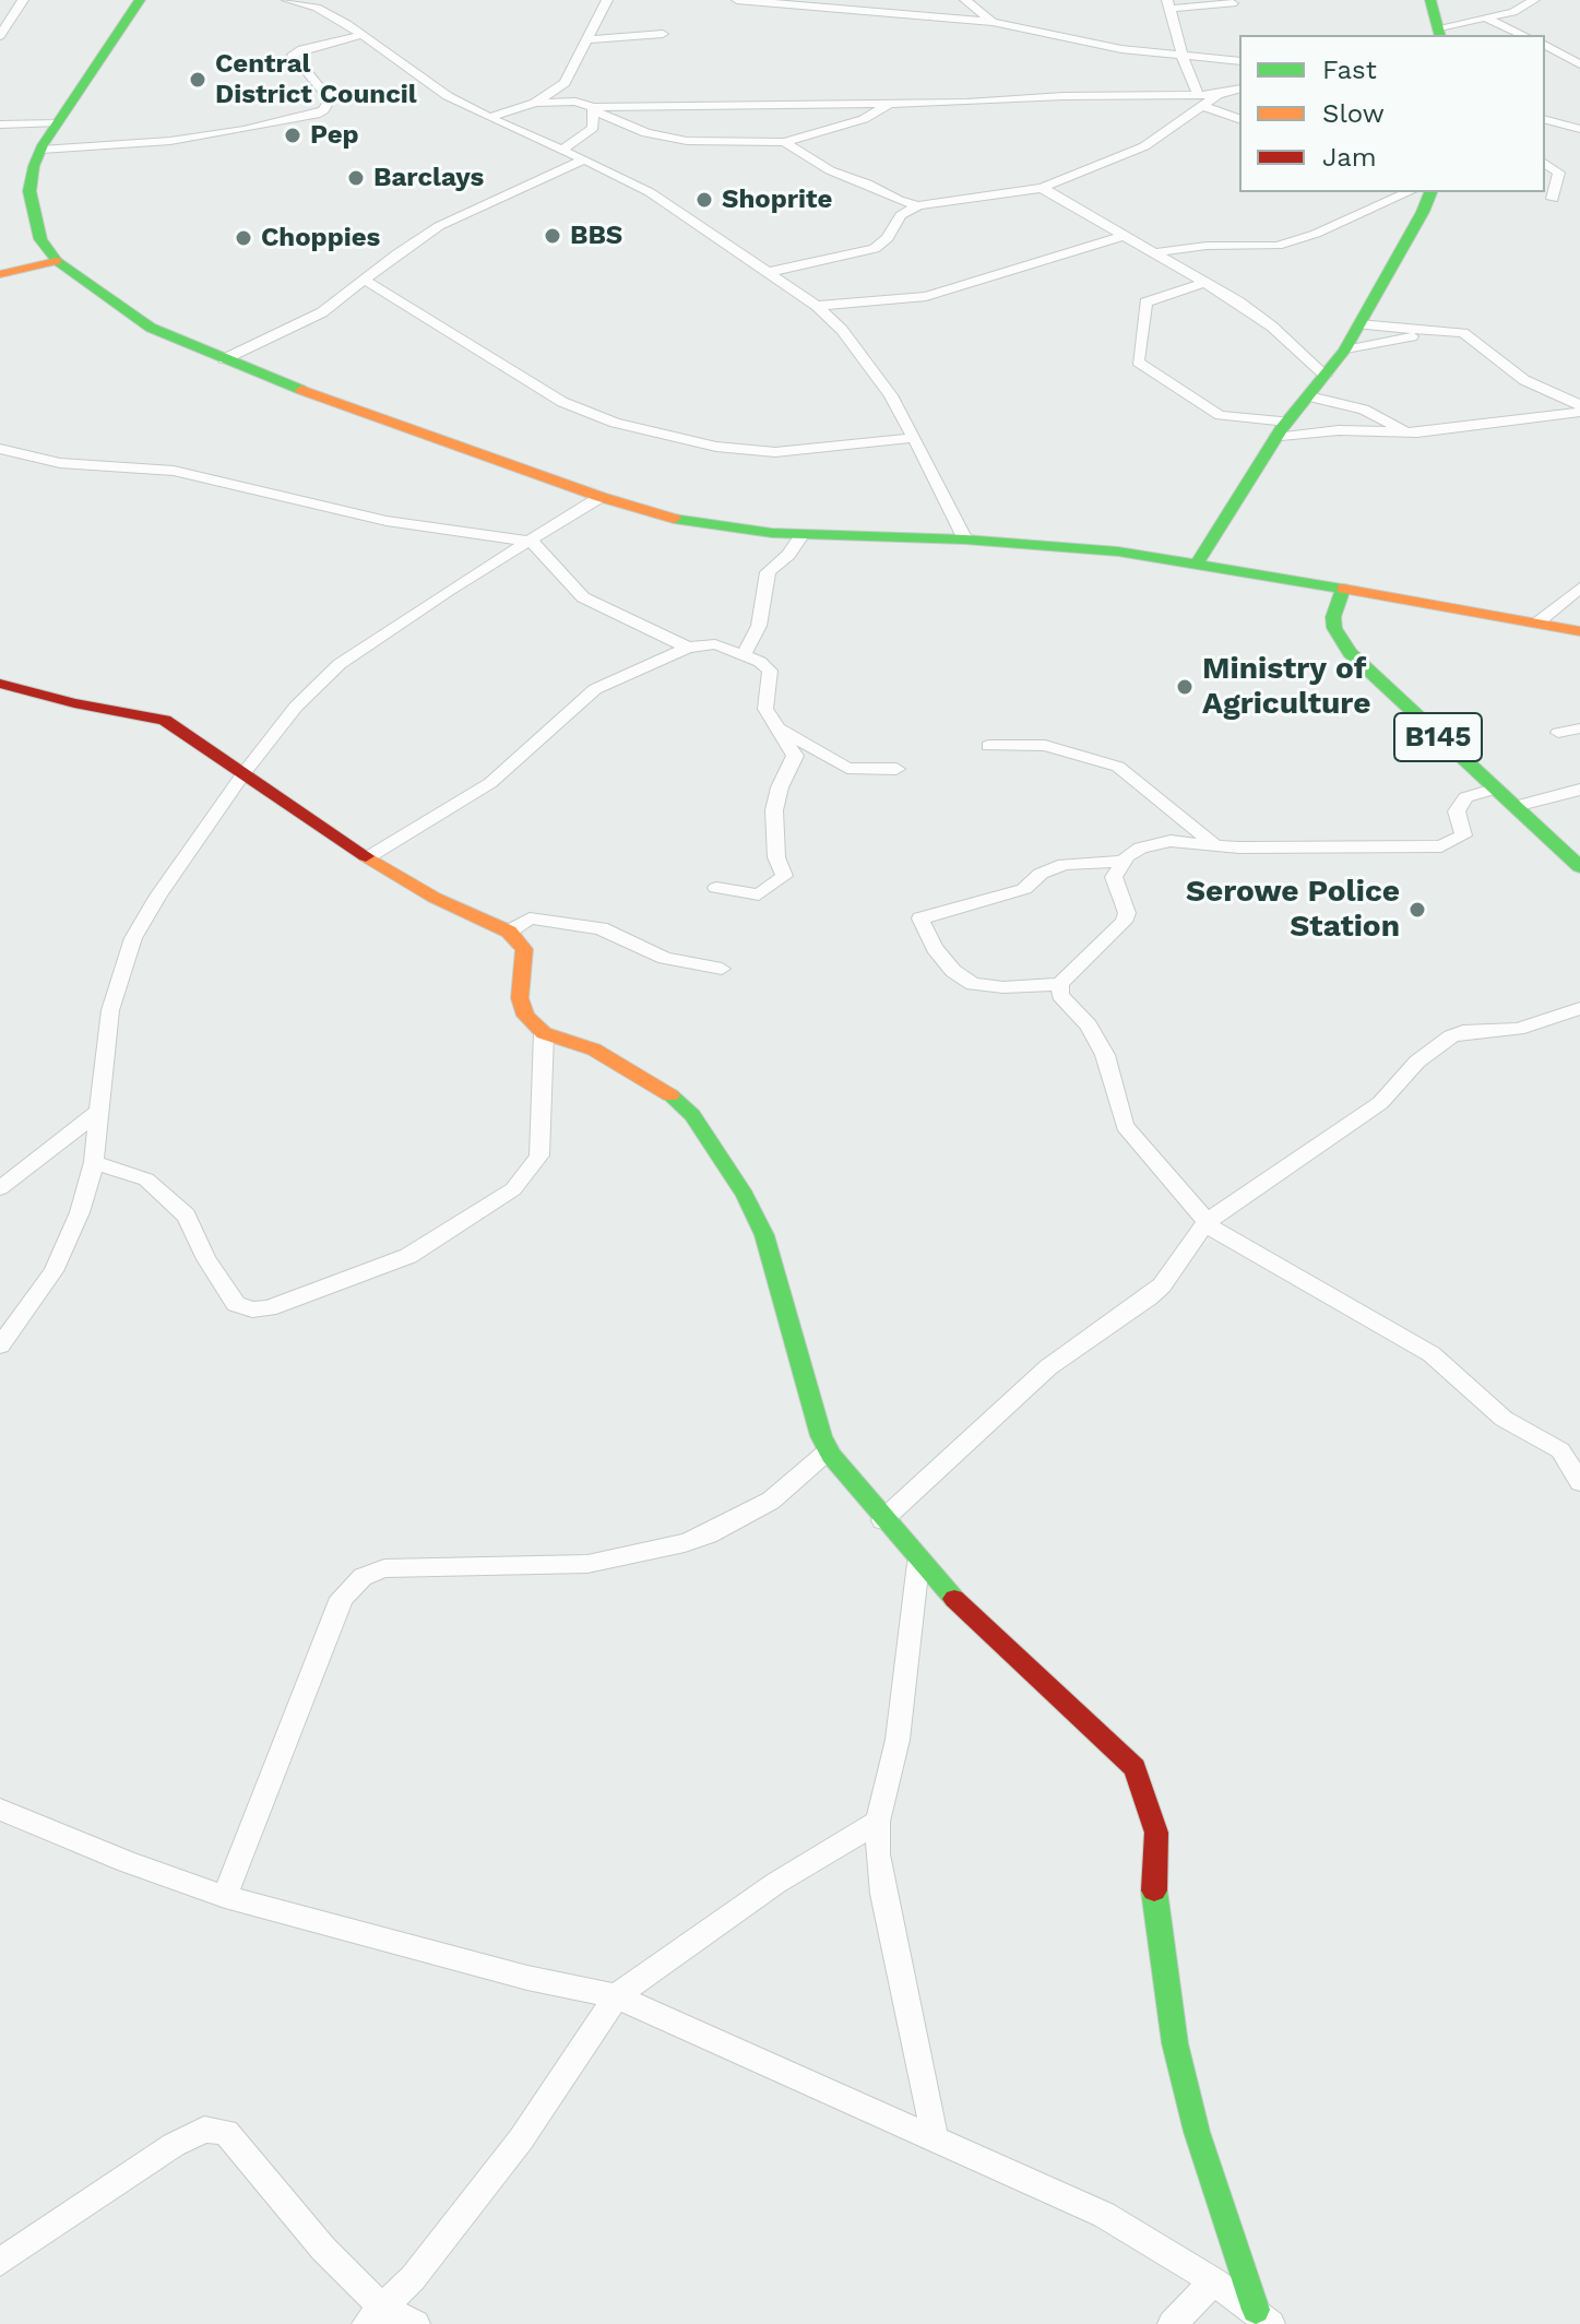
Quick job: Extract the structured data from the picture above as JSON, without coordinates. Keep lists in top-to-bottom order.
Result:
{
  "streets": {
    "street": ["B145"]
  },
  "places": [
    "Central District Council",
    "Pep",
    "Barclays",
    "Shoprite",
    "BBS",
    "Choppies",
    "Ministry of Agriculture",
    "Serowe Police Station"
  ],
  "legend": ["Fast", "Slow", "Jam"]
}
